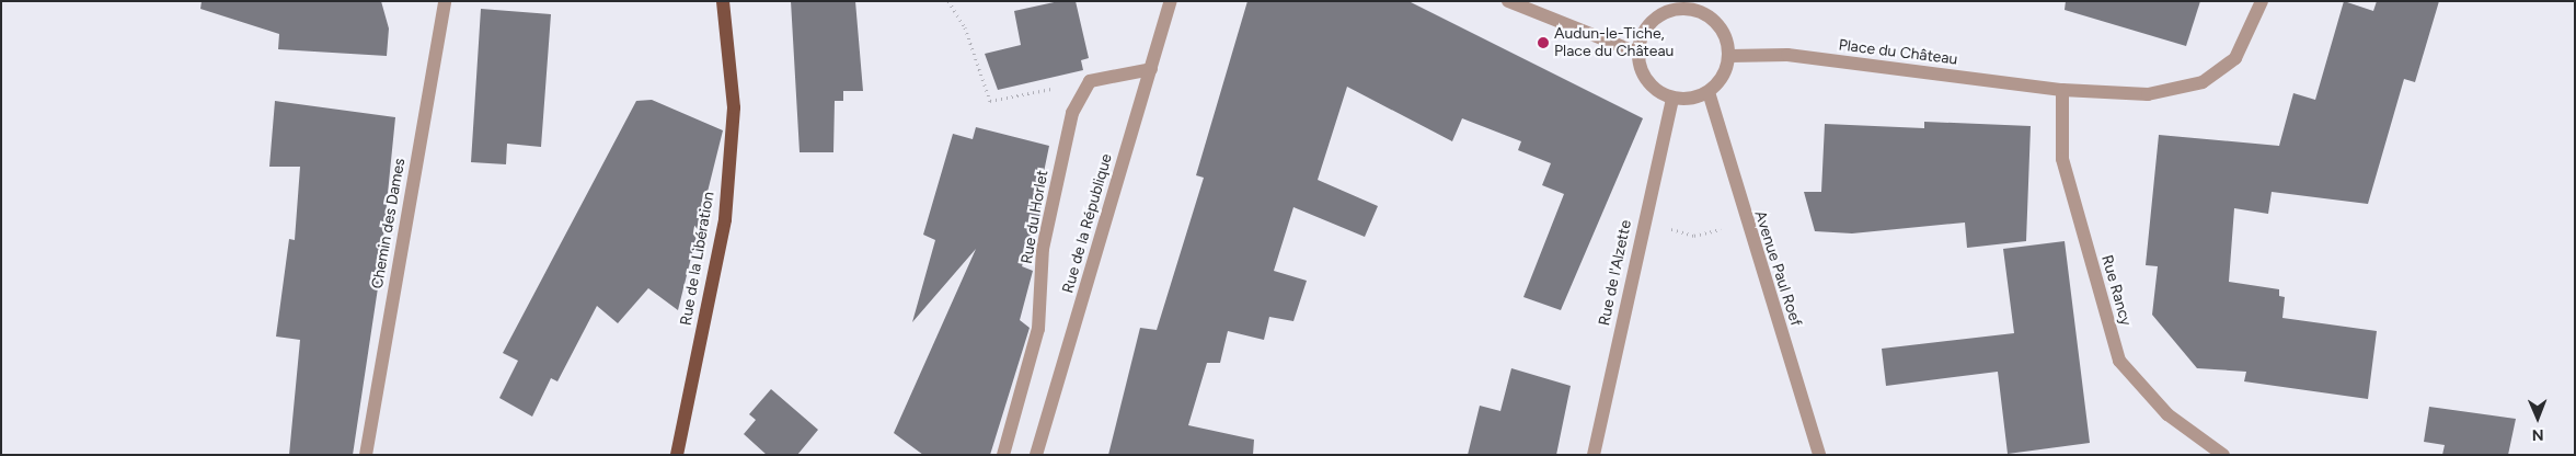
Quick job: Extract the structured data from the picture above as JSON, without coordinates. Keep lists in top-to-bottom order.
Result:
{
  "streets": {
    "main road": ["Rue de la Libération"],
    "street": [
      "Place du Château",
      "Rue du Horlet",
      "Chemin des Dames",
      "Rue de la République",
      "Avenue Paul Roef",
      "Rue de l'Alzette",
      "Rue Rancy"
    ]
  },
  "crossings": [
    ["Place du Château", "Avenue Paul Roef"],
    ["Place du Château", "Rue de l'Alzette"],
    ["Place du Château", "Rue Rancy"],
    ["Avenue Paul Roef", "Rue de l'Alzette"]
  ],
  "places": ["Audun-le-Tiche, Place du Château"],
  "north": "bottom"
}
